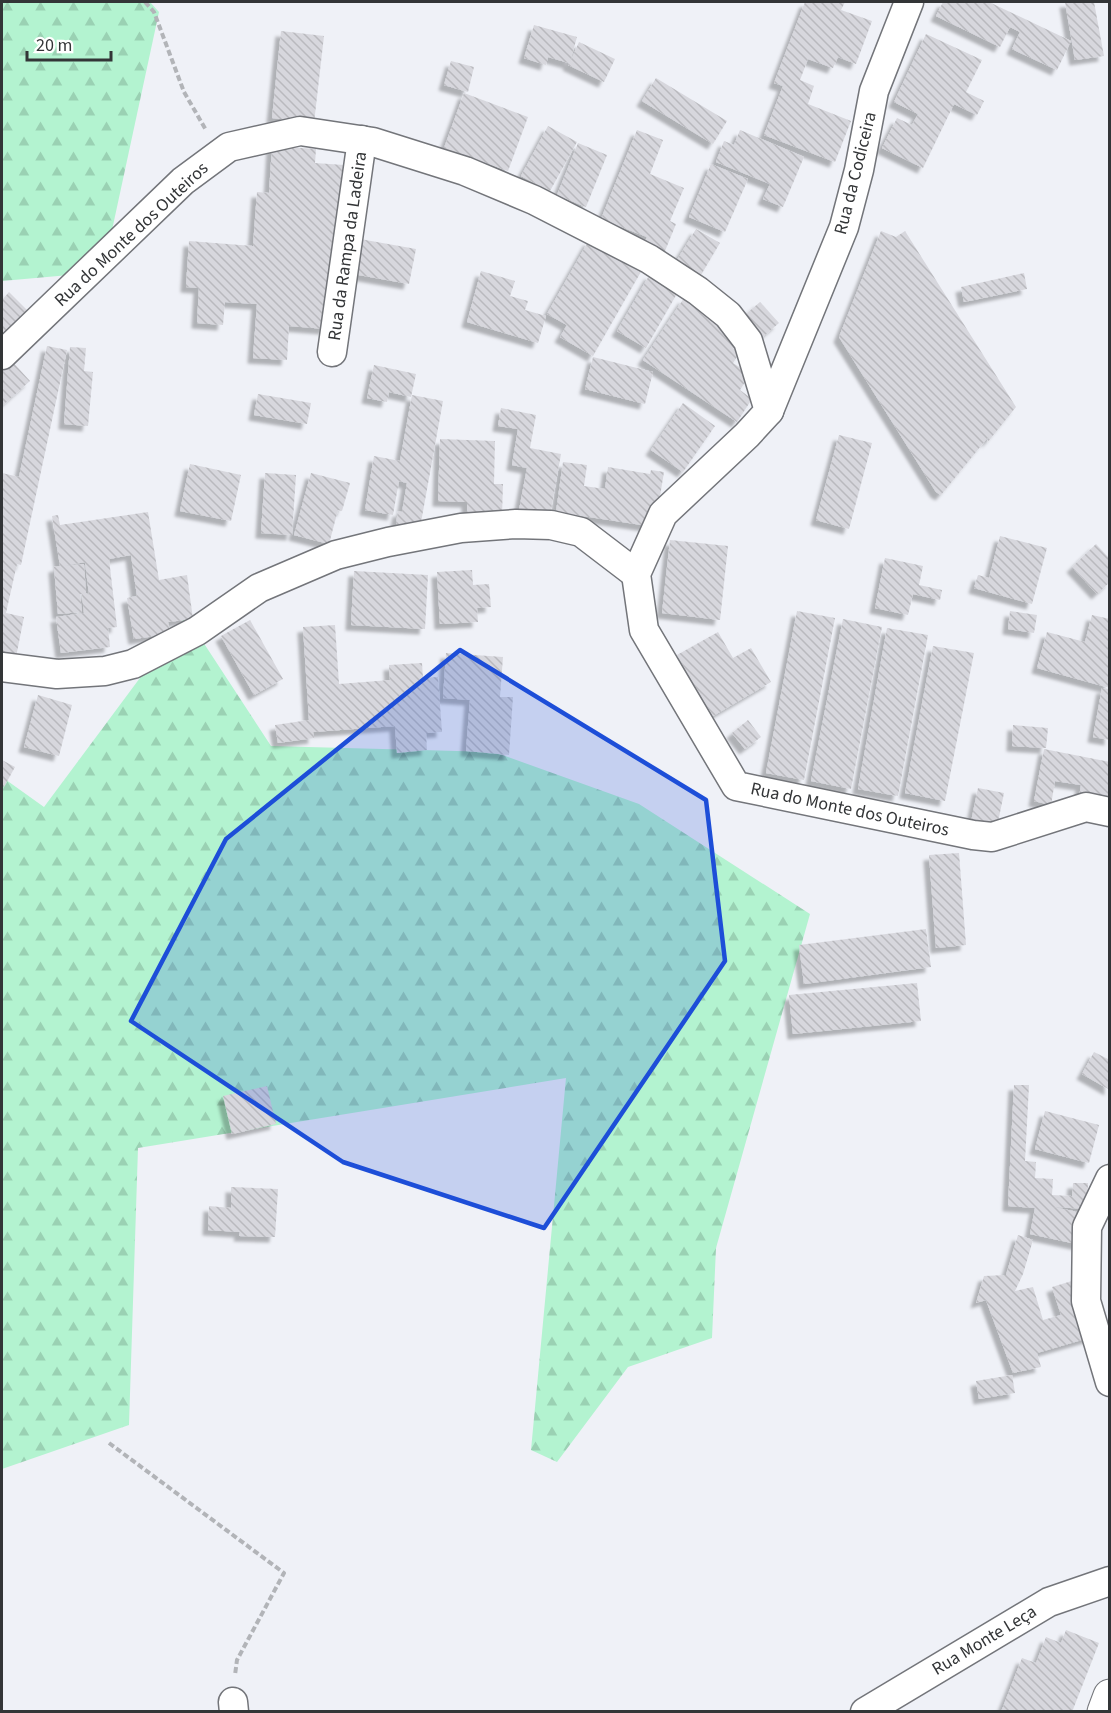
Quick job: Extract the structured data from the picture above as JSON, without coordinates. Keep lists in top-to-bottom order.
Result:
{
  "streets": {
    "street": [
      "Rua da Codiceira",
      "Rua do Monte dos Outeiros",
      "Rua da Rampa da Ladeira",
      "Rua Monte Leça"
    ]
  },
  "crossings": [
    ["Rua da Codiceira", "Rua do Monte dos Outeiros"],
    ["Rua do Monte dos Outeiros", "Rua da Rampa da Ladeira"]
  ],
  "scale_bar": "20 m"
}
